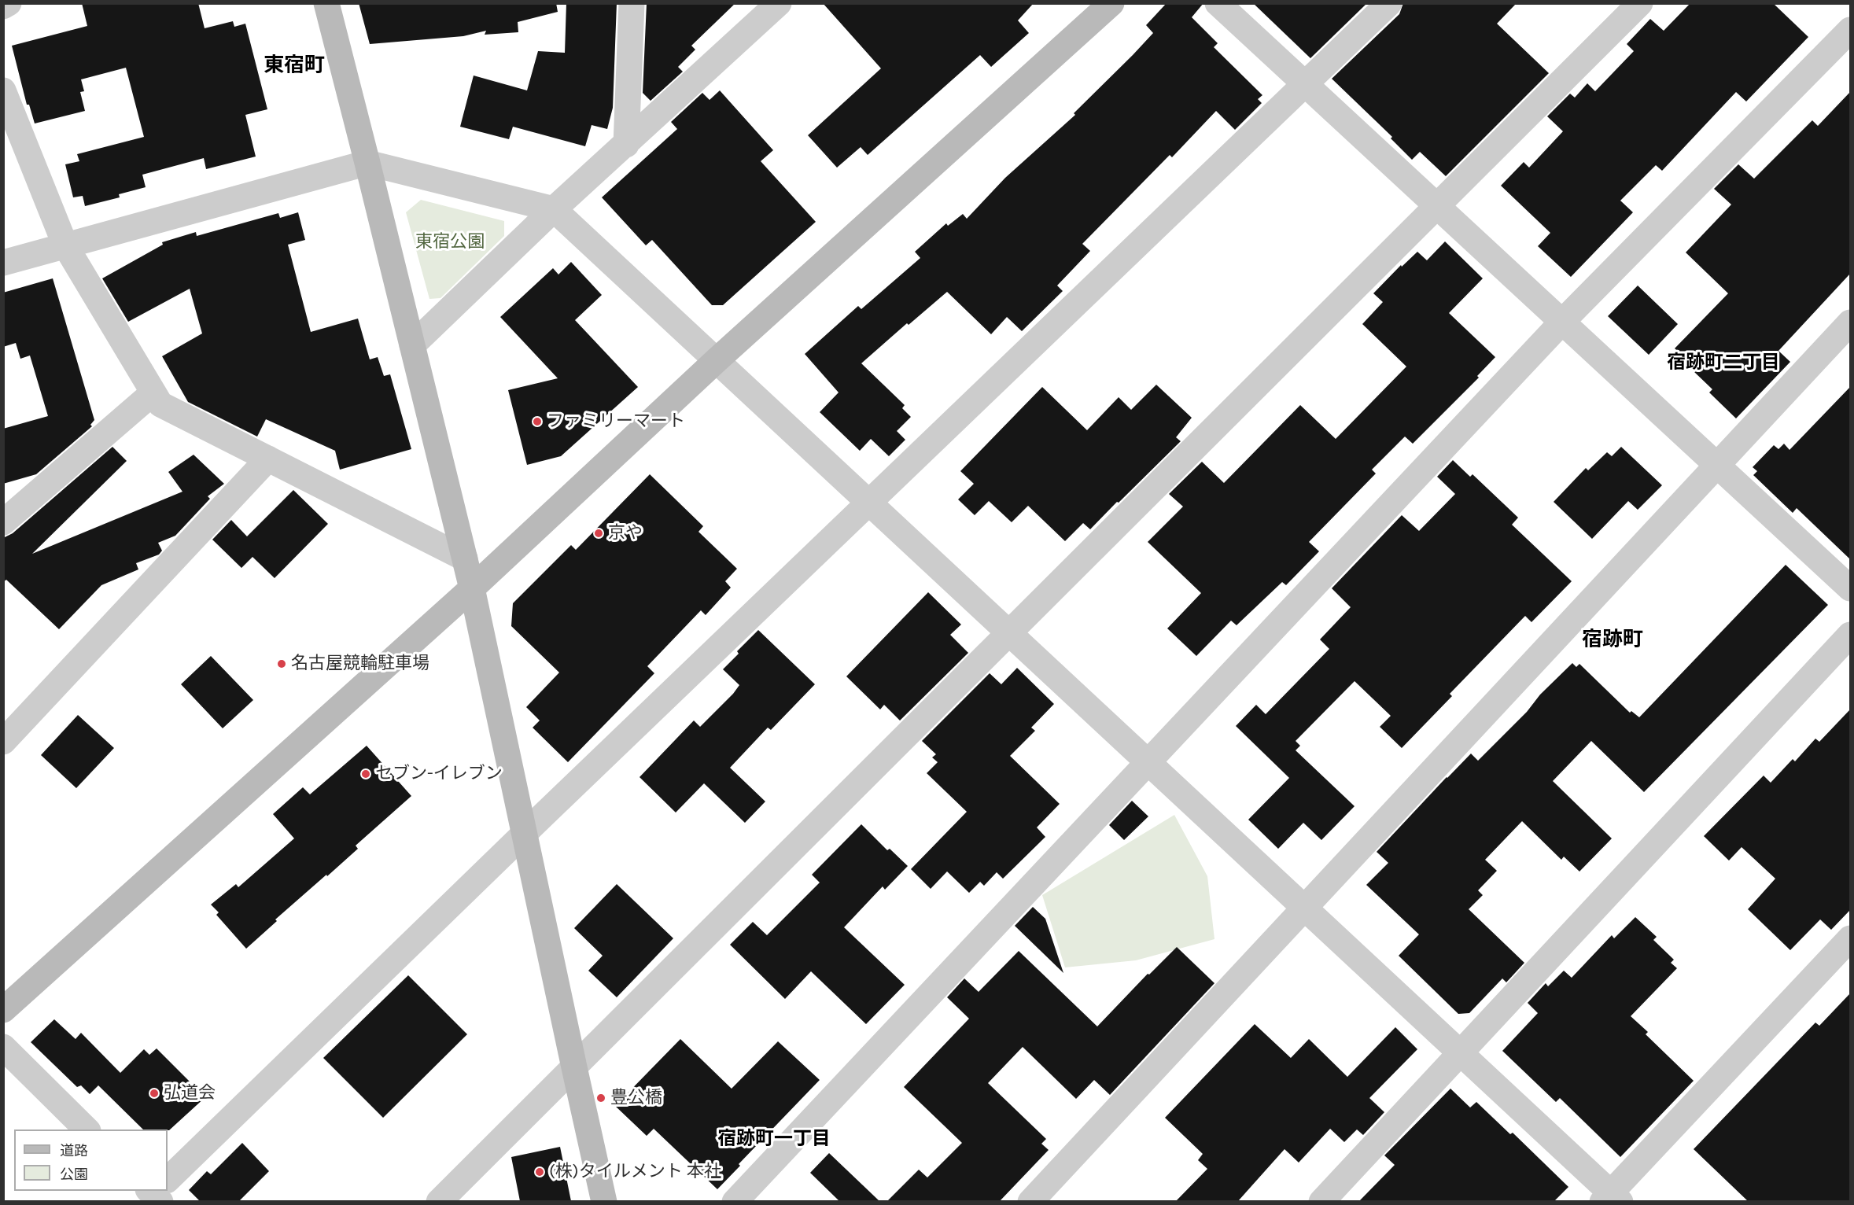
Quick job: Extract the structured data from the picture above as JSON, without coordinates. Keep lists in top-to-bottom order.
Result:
{
  "districts": [
    "東宿町",
    "宿跡町二丁目",
    "宿跡町",
    "宿跡町一丁目"
  ],
  "parks": ["東宿公園"],
  "places": [
    "ファミリーマート",
    "京や",
    "名古屋競輪駐車場",
    "セブン-イレブン",
    "弘道会",
    "豊公橋",
    "(株)タイルメント 本社"
  ],
  "legend": ["道路", "公園"]
}
